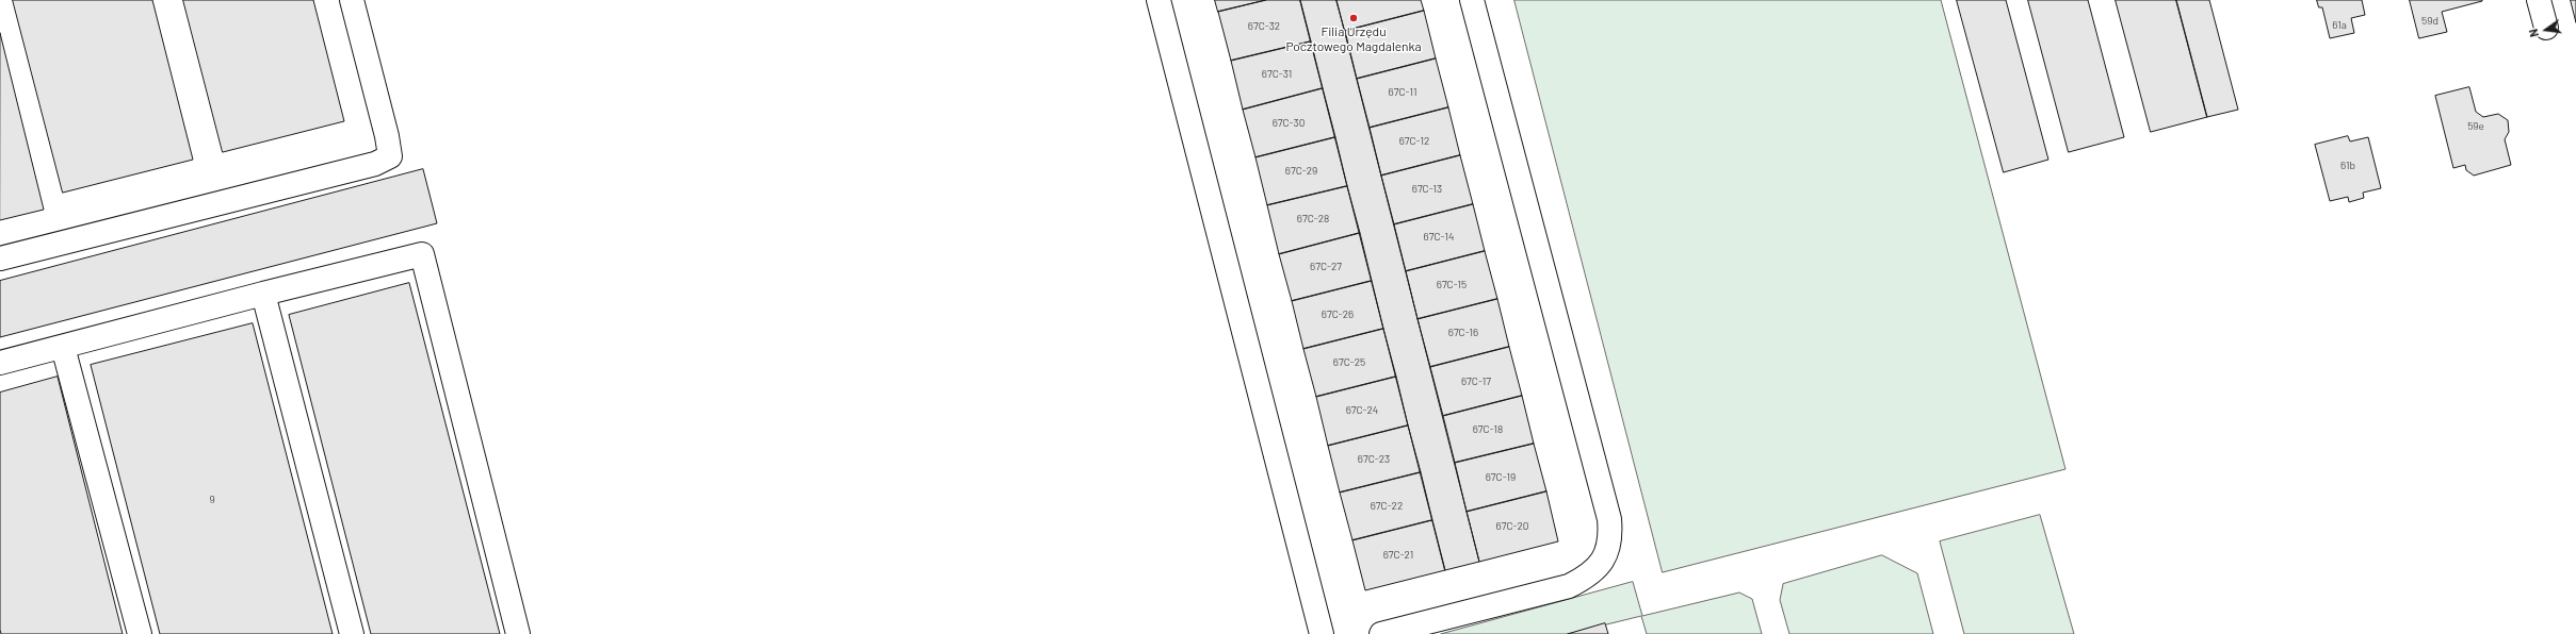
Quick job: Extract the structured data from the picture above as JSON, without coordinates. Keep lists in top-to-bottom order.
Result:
{
  "places": ["Filia Urzędu Pocztowego Magdalenka"],
  "house_numbers": [
    "59d",
    "61a",
    "67C-32",
    "67C-31",
    "67C-11",
    "67C-30",
    "59e",
    "67C-12",
    "61b",
    "67C-29",
    "67C-13",
    "67C-28",
    "67C-14",
    "67C-27",
    "67C-15",
    "67C-26",
    "67C-16",
    "67C-25",
    "67C-17",
    "67C-24",
    "67C-18",
    "67C-23",
    "67C-19",
    "9",
    "67C-22",
    "67C-20",
    "67C-21"
  ],
  "north": "left"
}
